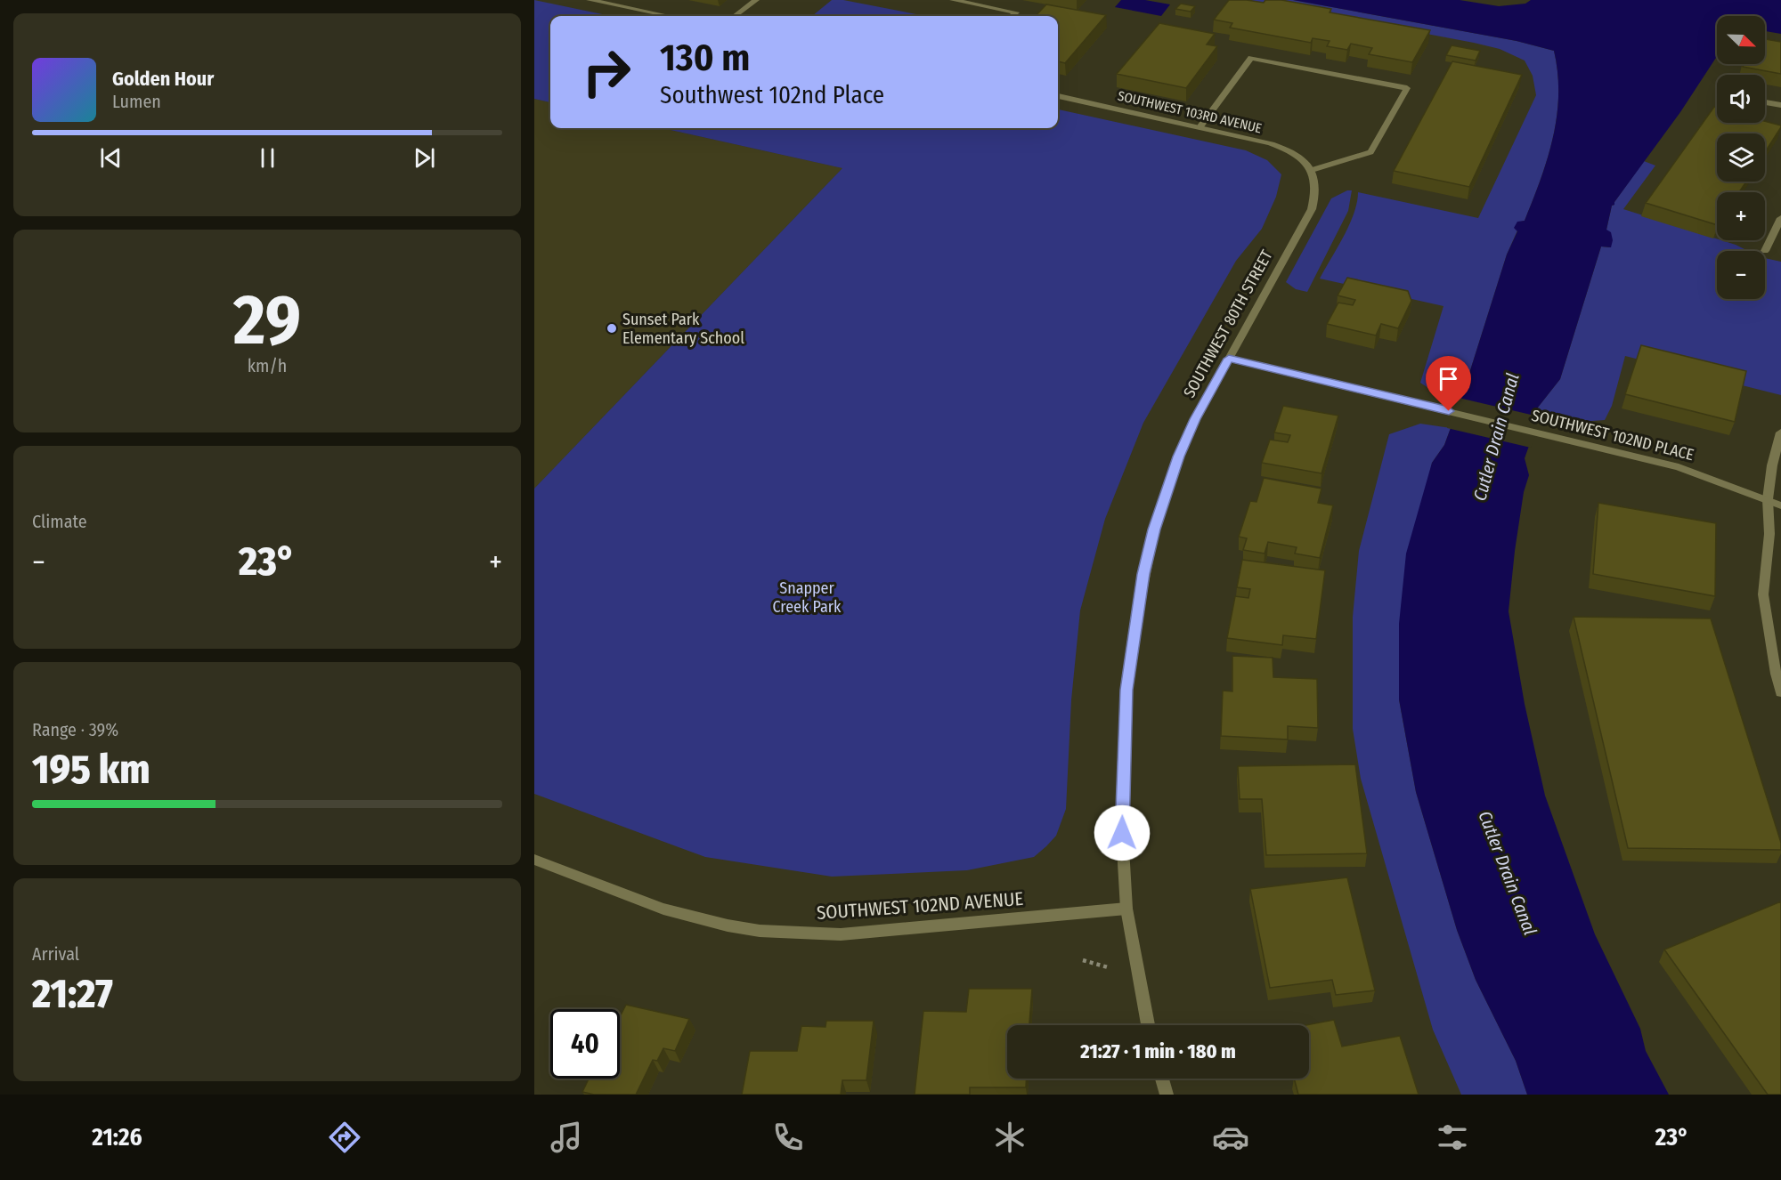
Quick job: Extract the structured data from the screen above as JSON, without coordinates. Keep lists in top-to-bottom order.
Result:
{
  "streets": {
    "street": [
      "SOUTHWEST 103RD AVENUE",
      "SOUTHWEST 80TH STREET",
      "SOUTHWEST 102ND PLACE",
      "SOUTHWEST 102ND AVENUE"
    ]
  },
  "crossings": [
    ["SOUTHWEST 103RD AVENUE", "SOUTHWEST 80TH STREET"],
    ["SOUTHWEST 80TH STREET", "SOUTHWEST 102ND PLACE"],
    ["SOUTHWEST 80TH STREET", "SOUTHWEST 102ND AVENUE"]
  ],
  "water": ["Cutler Drain Canal"],
  "parks": ["Snapper Creek Park"],
  "places": ["Sunset Park Elementary School"],
  "north": "bottom right",
  "page": {
    "map_buttons": ["+", "−"],
    "turn": ["130 m", "Southwest 102nd Place"],
    "song": ["Golden Hour", "Lumen"],
    "tile": [
      ["29", "km/h"],
      "Climate",
      ["Range · 39%", "195 km"],
      ["Arrival", "21:27"]
    ],
    "heat": ["−", "23°", "+"],
    "limit": "40",
    "trip": "21:27 · 1 min · 180 m",
    "tabs": ["21:26", "23°"]
  }
}
